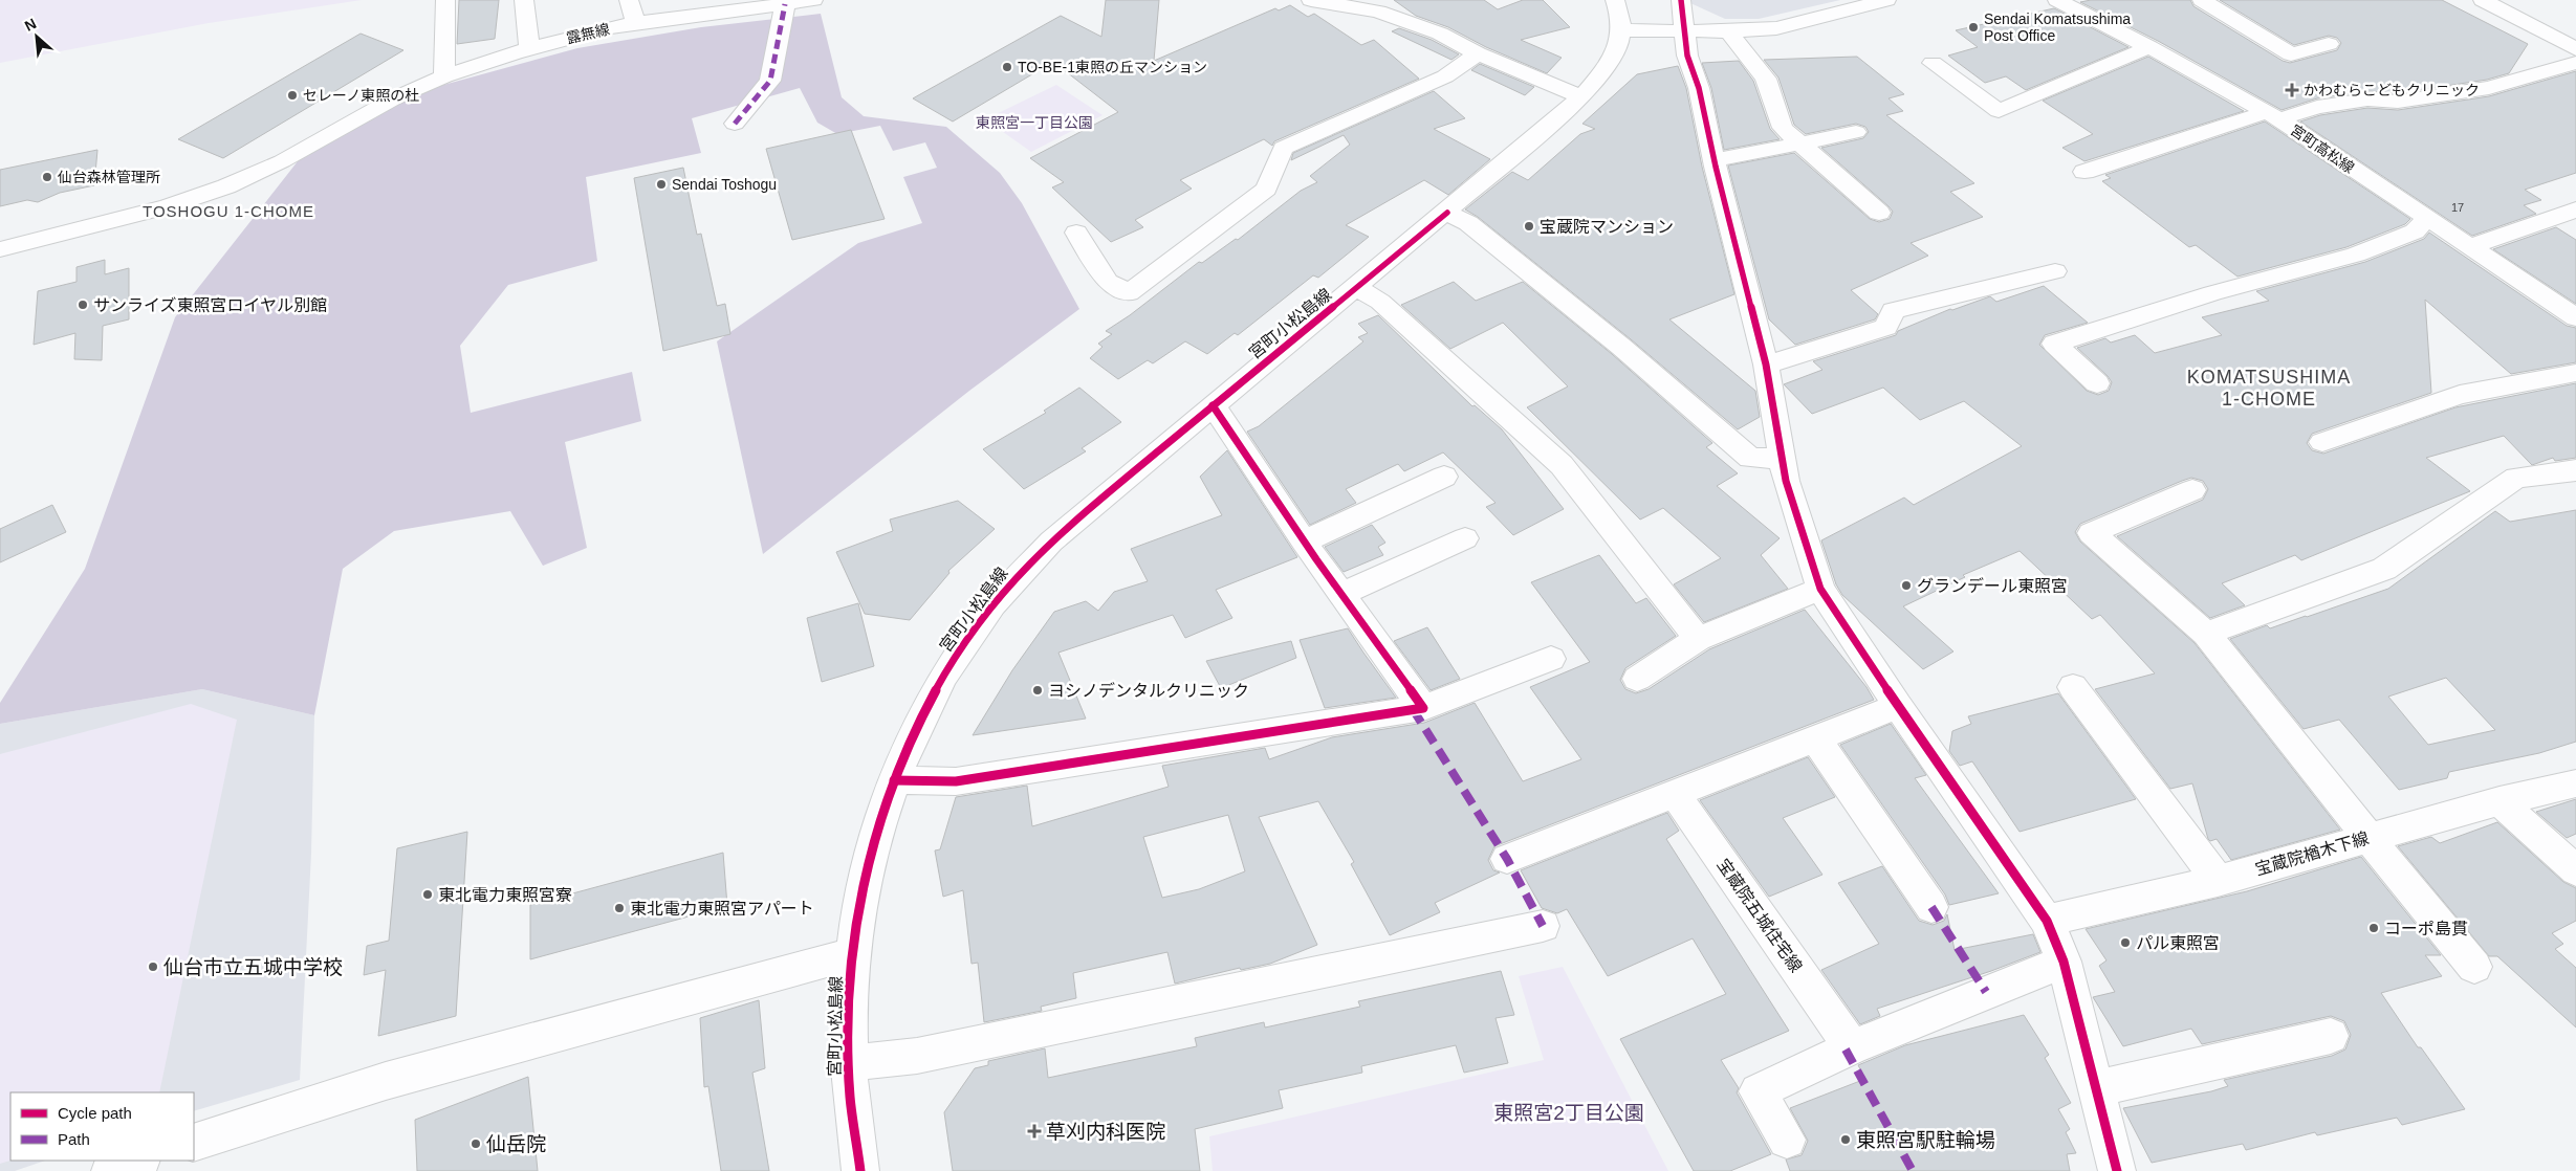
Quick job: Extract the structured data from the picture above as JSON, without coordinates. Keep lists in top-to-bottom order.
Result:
{
  "streets": {
    "street": [
      "露無線",
      "宮町高松線",
      "宮町小松島線",
      "宝蔵院楢木下線",
      "宝蔵院五城住宅線"
    ]
  },
  "districts": ["TOSHOGU 1-CHOME", "KOMATSUSHIMA 1-CHOME"],
  "parks": ["東照宮一丁目公園", "東照宮2丁目公園"],
  "places": {
    "other": [
      "Sendai Komatsushima Post Office",
      "TO-BE-1東照の丘マンション",
      "セレーノ東照の杜",
      "仙台森林管理所",
      "Sendai Toshogu",
      "宝蔵院マンション",
      "サンライズ東照宮ロイヤル別館",
      "グランデール東照宮",
      "ヨシノデンタルクリニック",
      "東北電力東照宮寮",
      "東北電力東照宮アパート",
      "コーポ島貫",
      "パル東照宮",
      "仙台市立五城中学校",
      "東照宮駅駐輪場",
      "仙岳院"
    ],
    "health": ["かわむらこどもクリニック", "草刈内科医院"]
  },
  "house_numbers": ["17"],
  "legend": ["Cycle path", "Path"],
  "north": "top left"
}
